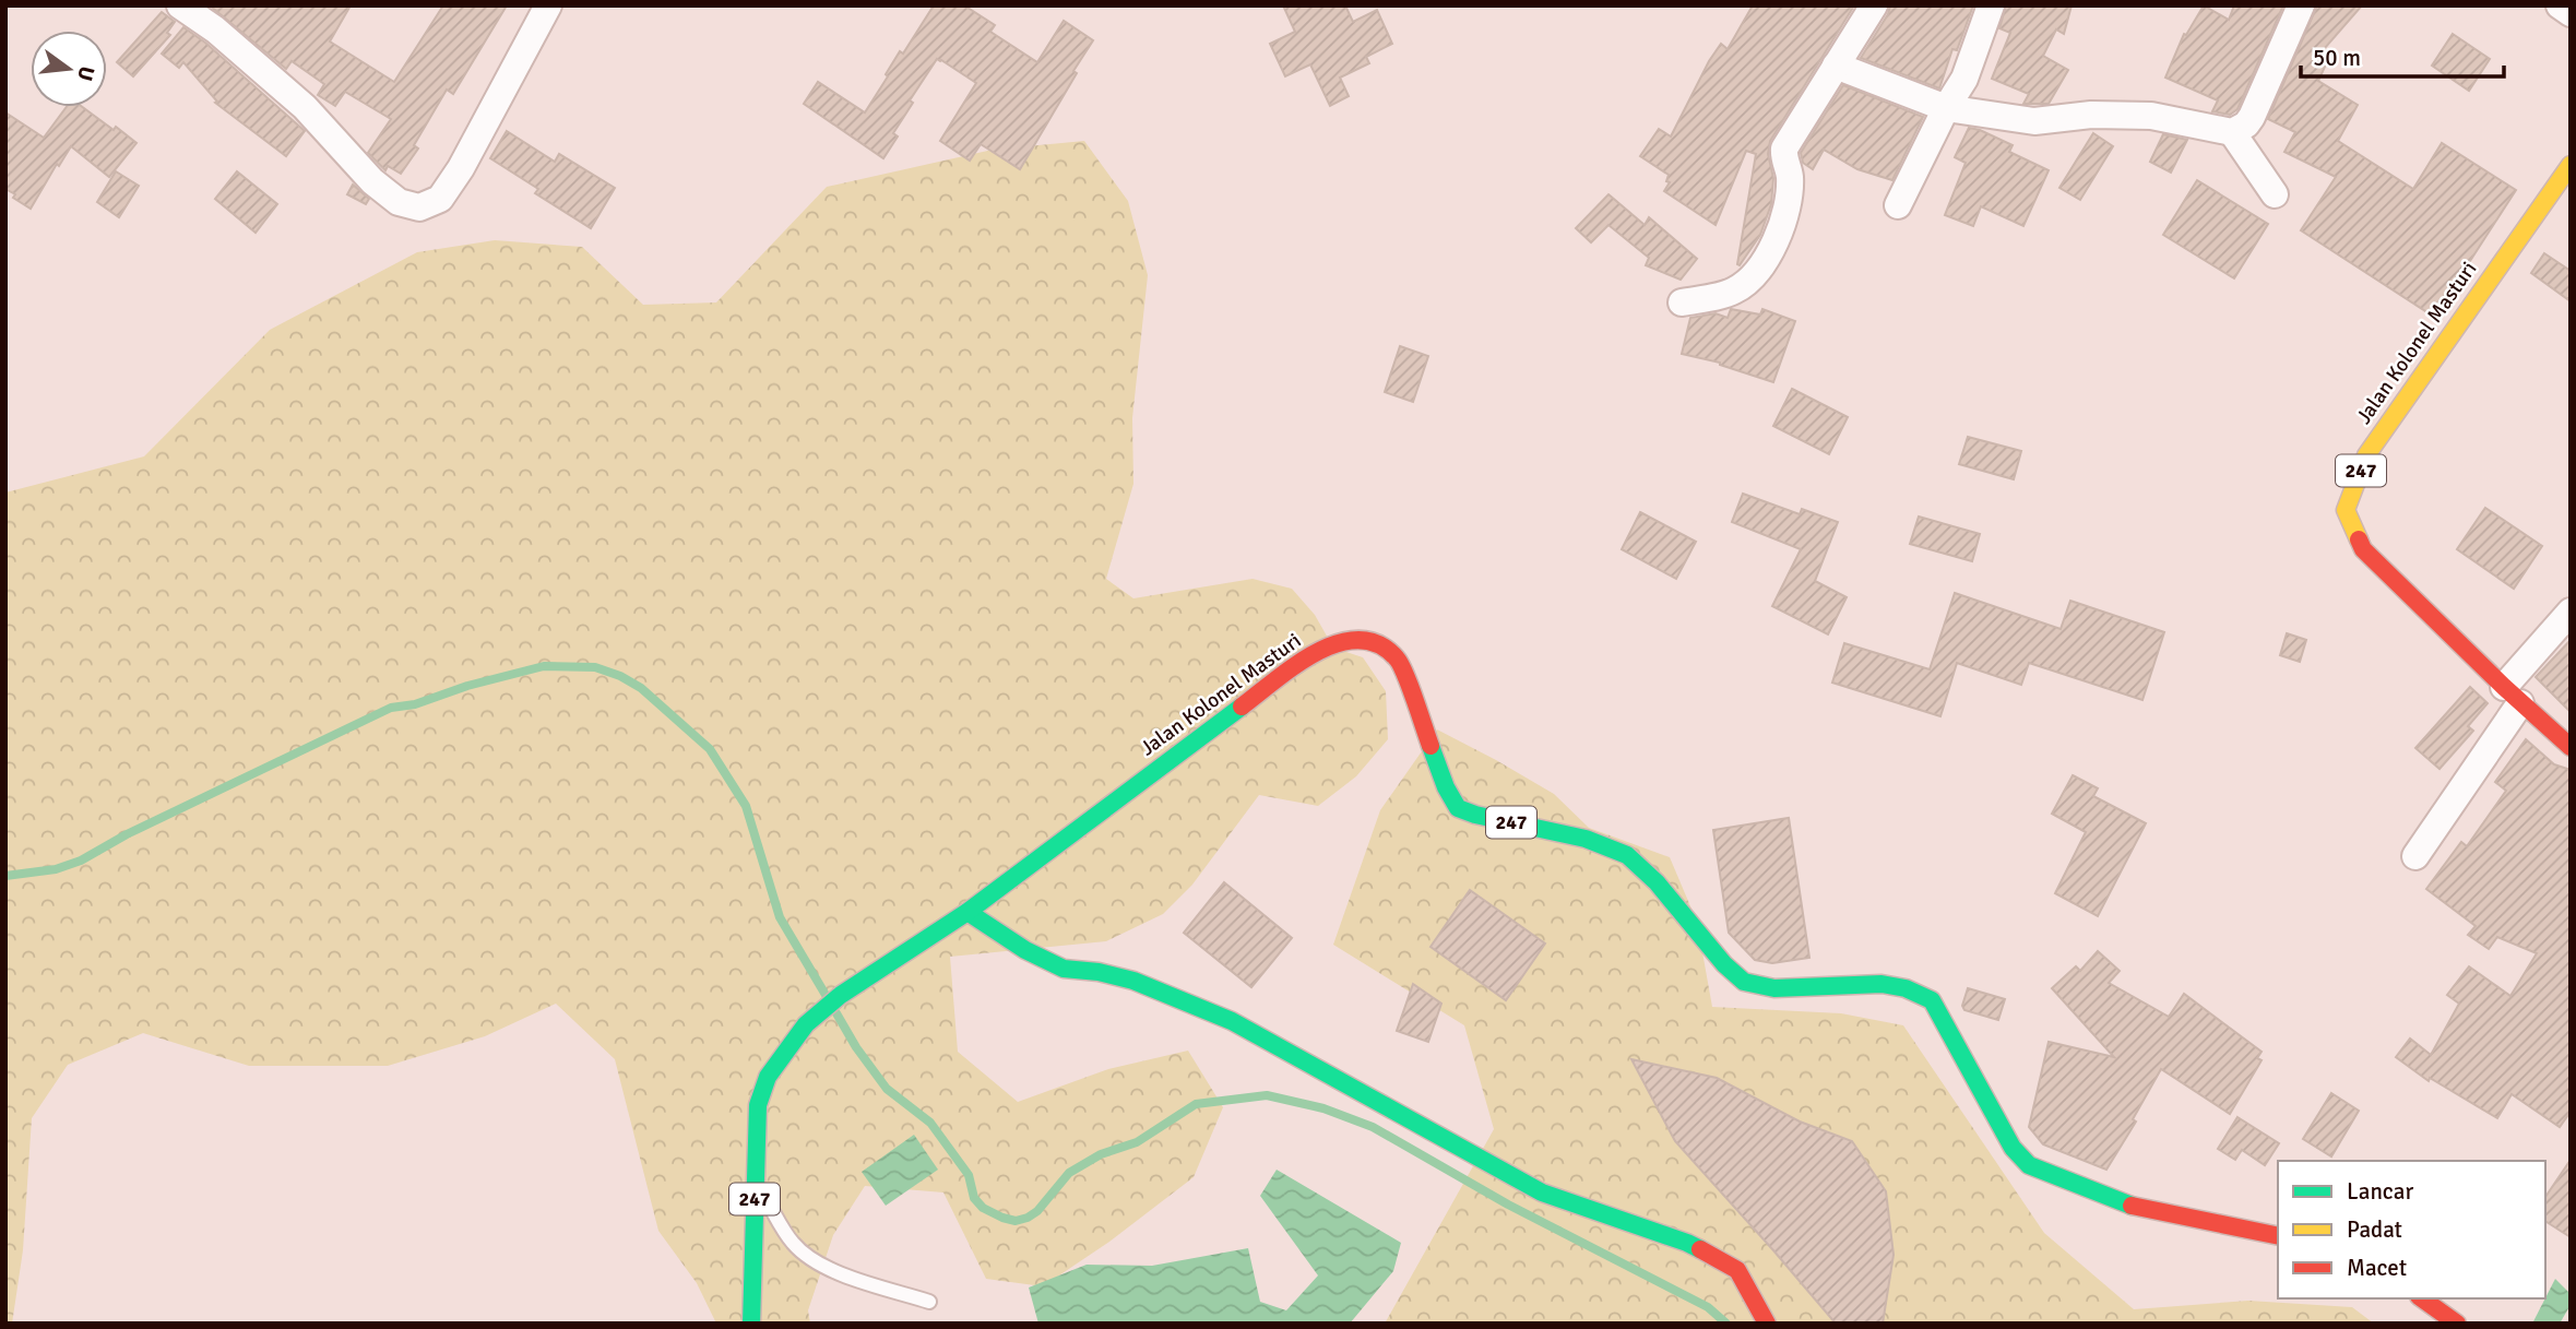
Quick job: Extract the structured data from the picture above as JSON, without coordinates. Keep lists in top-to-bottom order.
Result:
{
  "streets": {
    "main road": ["Jalan Kolonel Masturi", "247"]
  },
  "legend": ["Lancar", "Padat", "Macet"],
  "scale_bar": "50 m",
  "north": "right"
}
